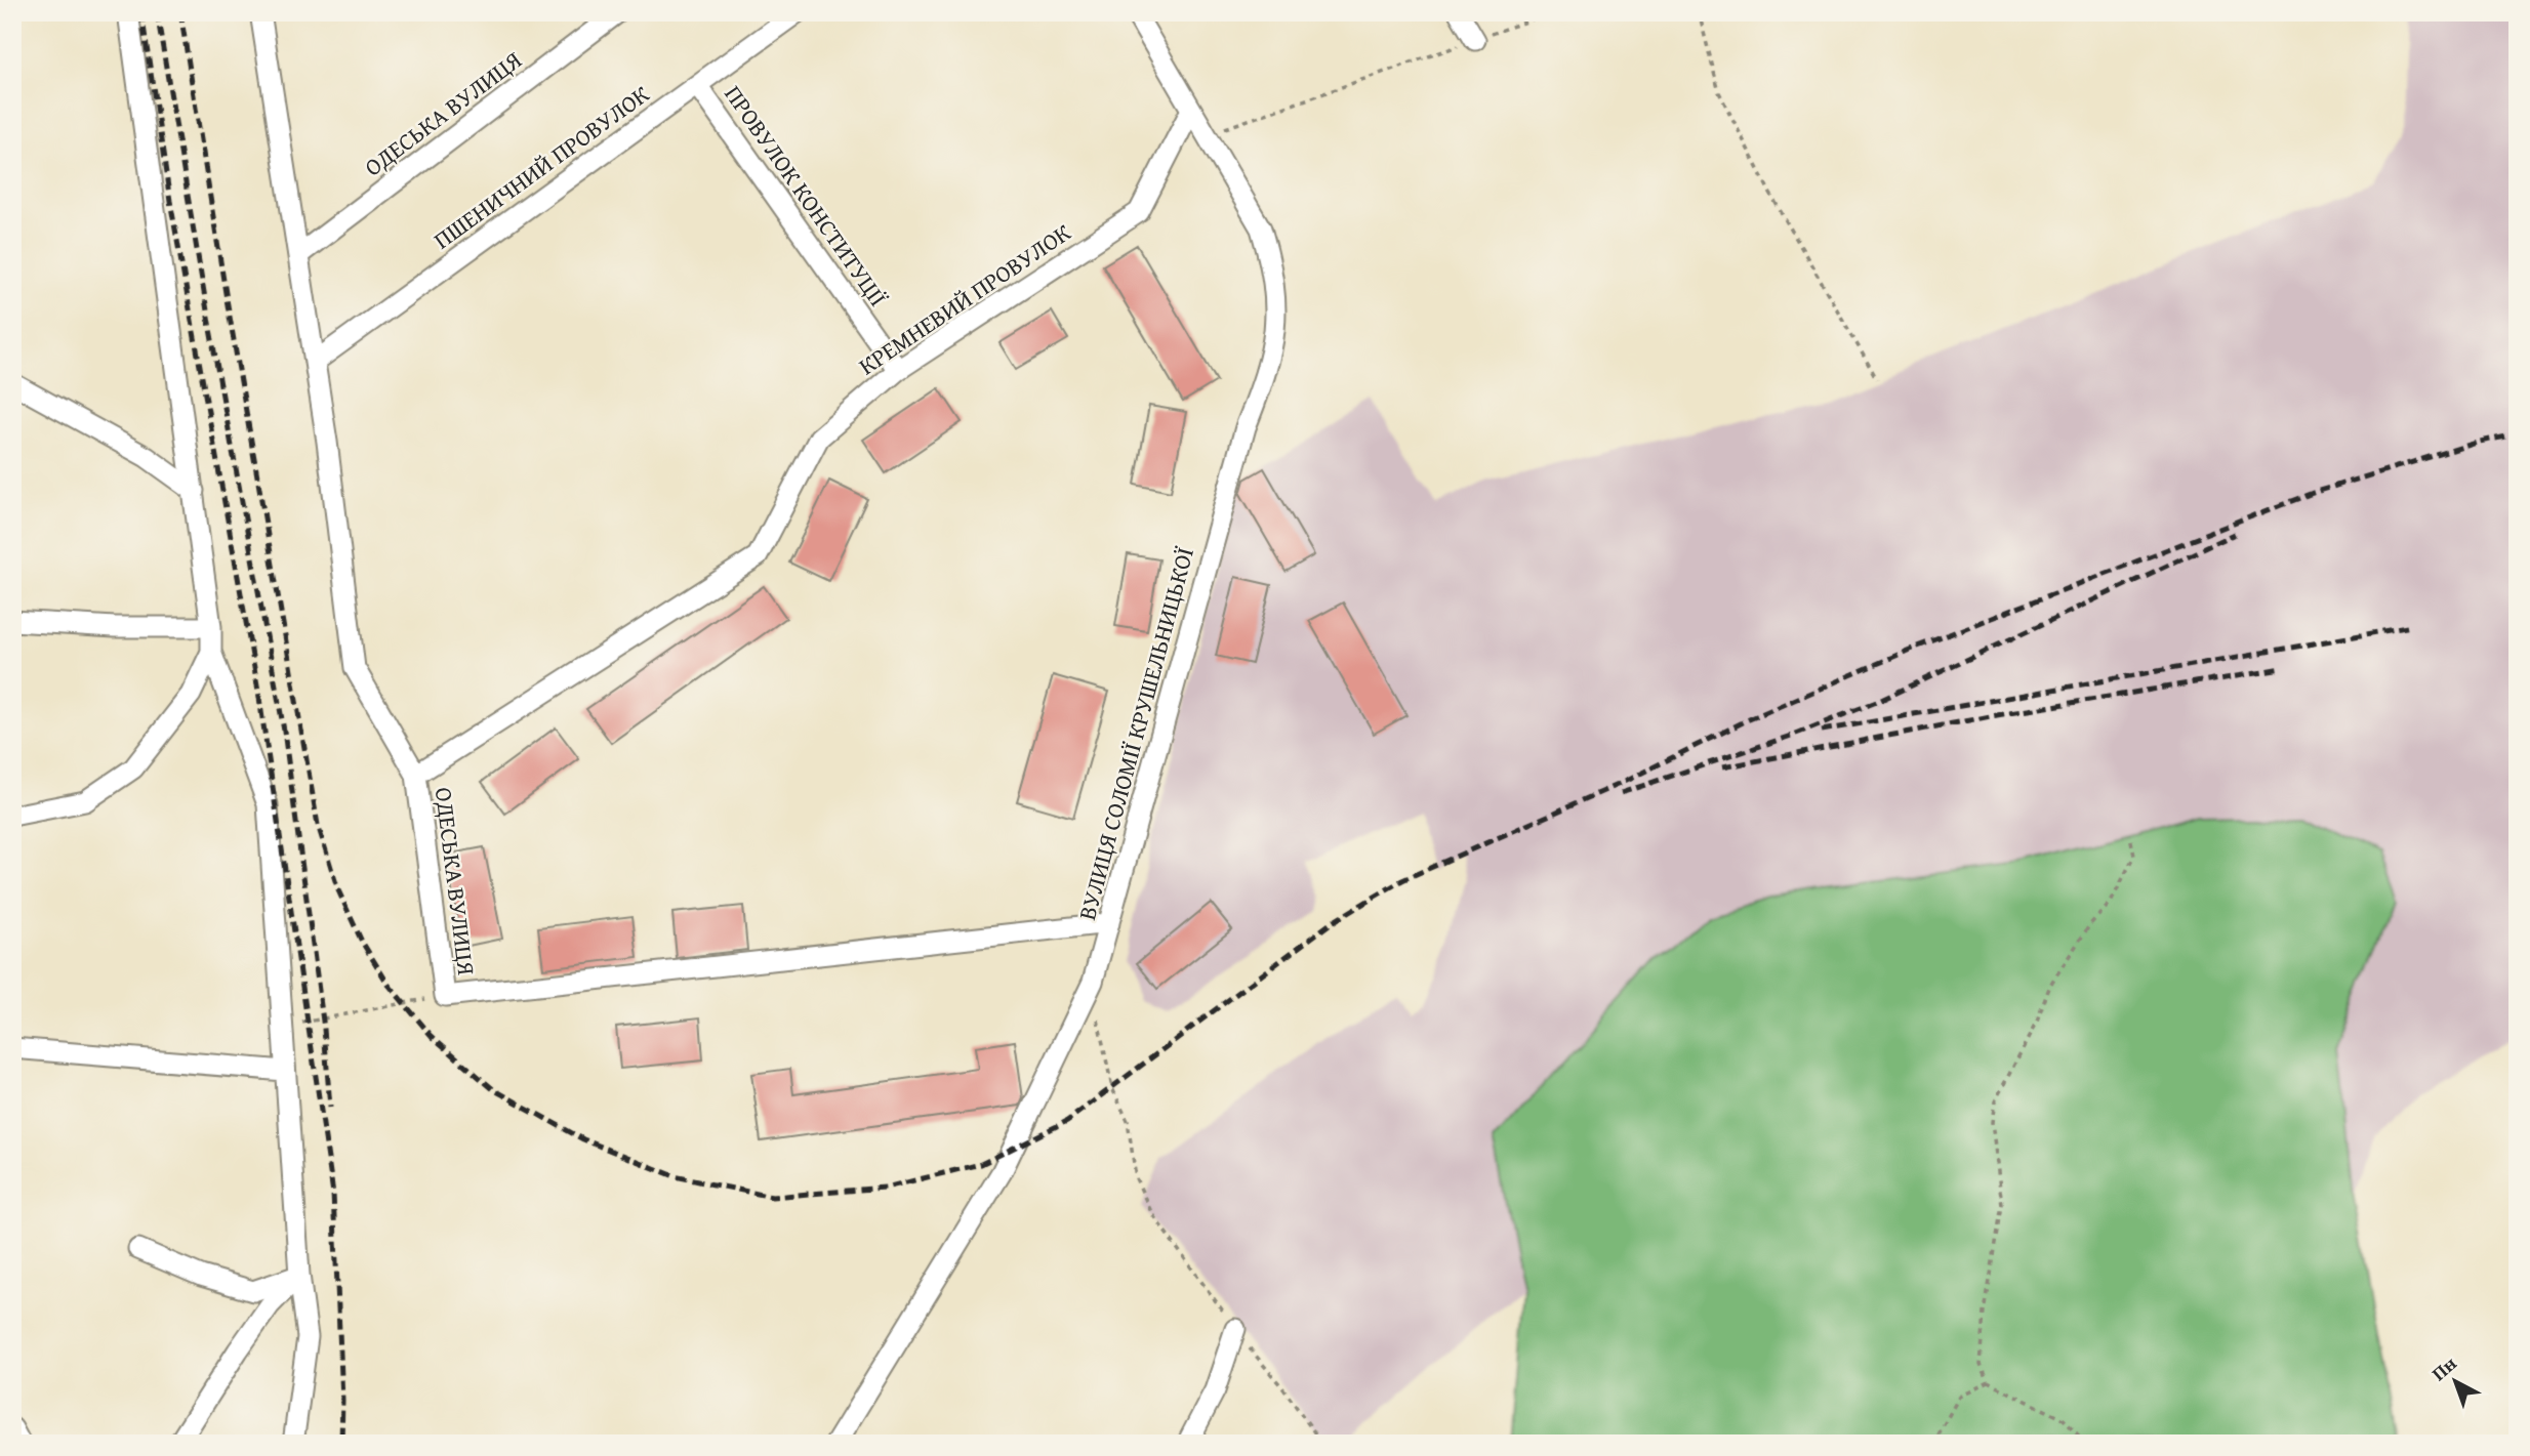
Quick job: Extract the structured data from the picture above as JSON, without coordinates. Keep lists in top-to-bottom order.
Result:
{
  "streets": {
    "street": [
      "ОДЕСЬКА ВУЛИЦЯ",
      "ПШЕНИЧНИЙ ПРОВУЛОК",
      "ПРОВУЛОК КОНСТИТУЦІЇ",
      "КРЕМНЕВИЙ ПРОВУЛОК",
      "ВУЛИЦЯ СОЛОМІЇ КРУШЕЛЬНИЦЬКОЇ"
    ]
  },
  "crossings": [
    ["ОДЕСЬКА ВУЛИЦЯ", "ПШЕНИЧНИЙ ПРОВУЛОК"],
    ["ОДЕСЬКА ВУЛИЦЯ", "КРЕМНЕВИЙ ПРОВУЛОК"],
    ["ОДЕСЬКА ВУЛИЦЯ", "ВУЛИЦЯ СОЛОМІЇ КРУШЕЛЬНИЦЬКОЇ"],
    ["ПШЕНИЧНИЙ ПРОВУЛОК", "ПРОВУЛОК КОНСТИТУЦІЇ"],
    ["ПРОВУЛОК КОНСТИТУЦІЇ", "КРЕМНЕВИЙ ПРОВУЛОК"],
    ["КРЕМНЕВИЙ ПРОВУЛОК", "ВУЛИЦЯ СОЛОМІЇ КРУШЕЛЬНИЦЬКОЇ"]
  ],
  "north": "top left"
}
